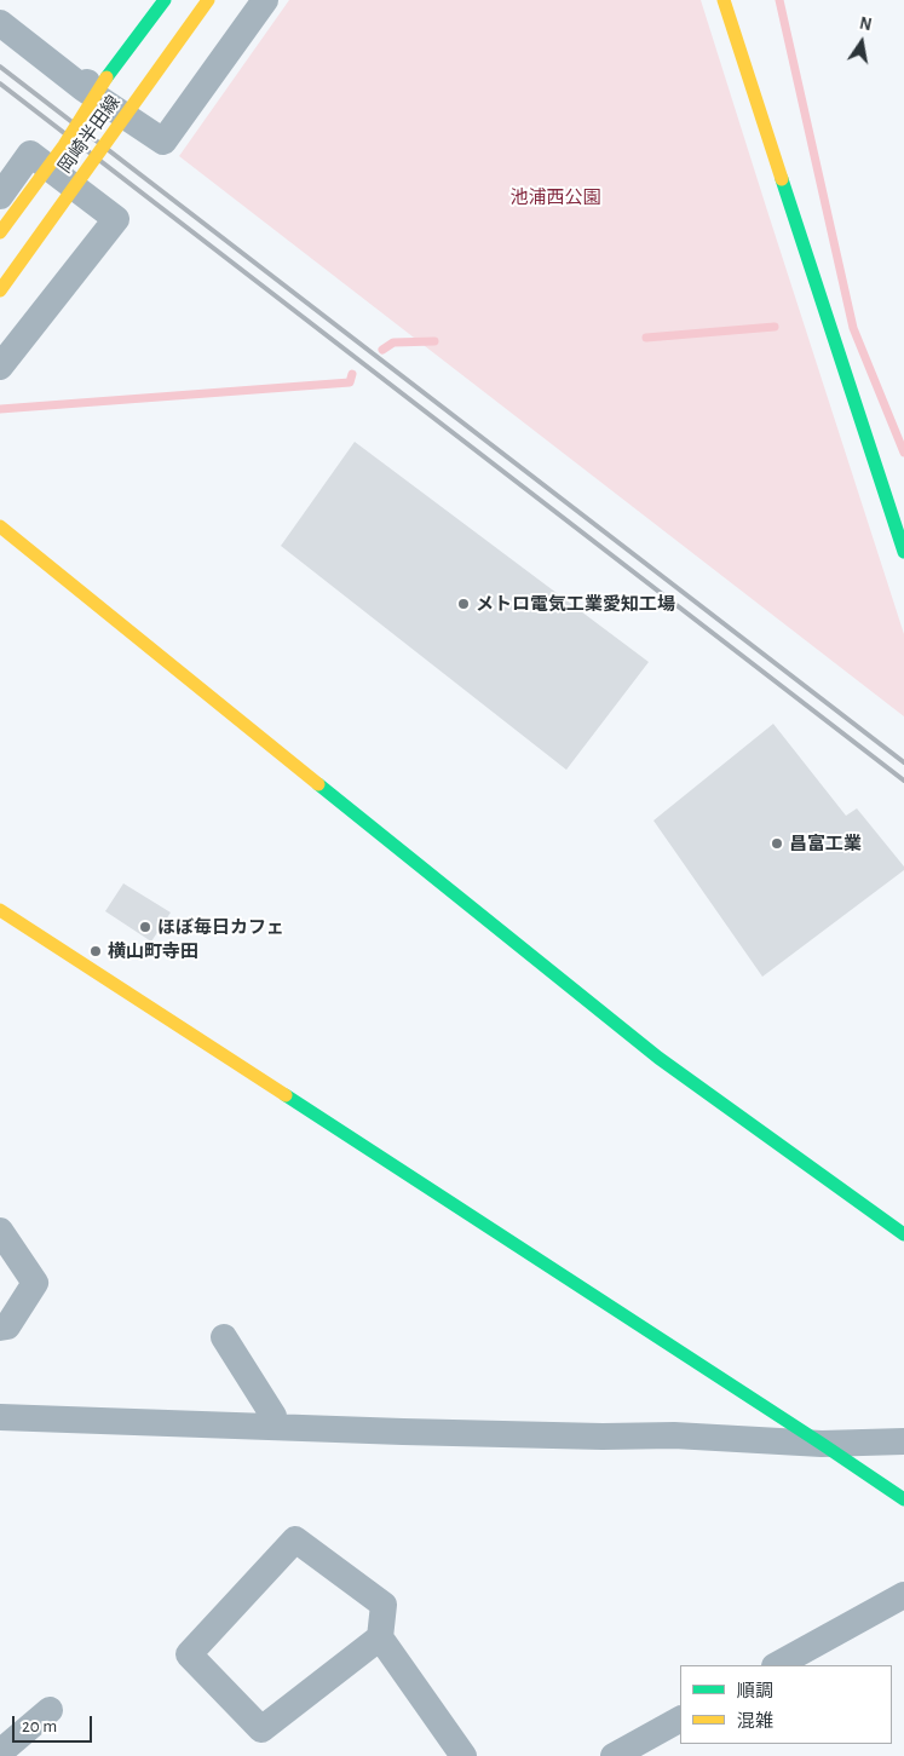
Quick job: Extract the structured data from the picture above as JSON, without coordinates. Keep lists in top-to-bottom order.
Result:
{
  "streets": {
    "street": ["岡崎半田線"]
  },
  "parks": ["池浦西公園"],
  "places": [
    "メトロ電気工業愛知工場",
    "昌富工業",
    "ほぼ毎日カフェ",
    "横山町寺田"
  ],
  "legend": ["順調", "混雑"],
  "scale_bar": "20 m",
  "north": "top"
}
